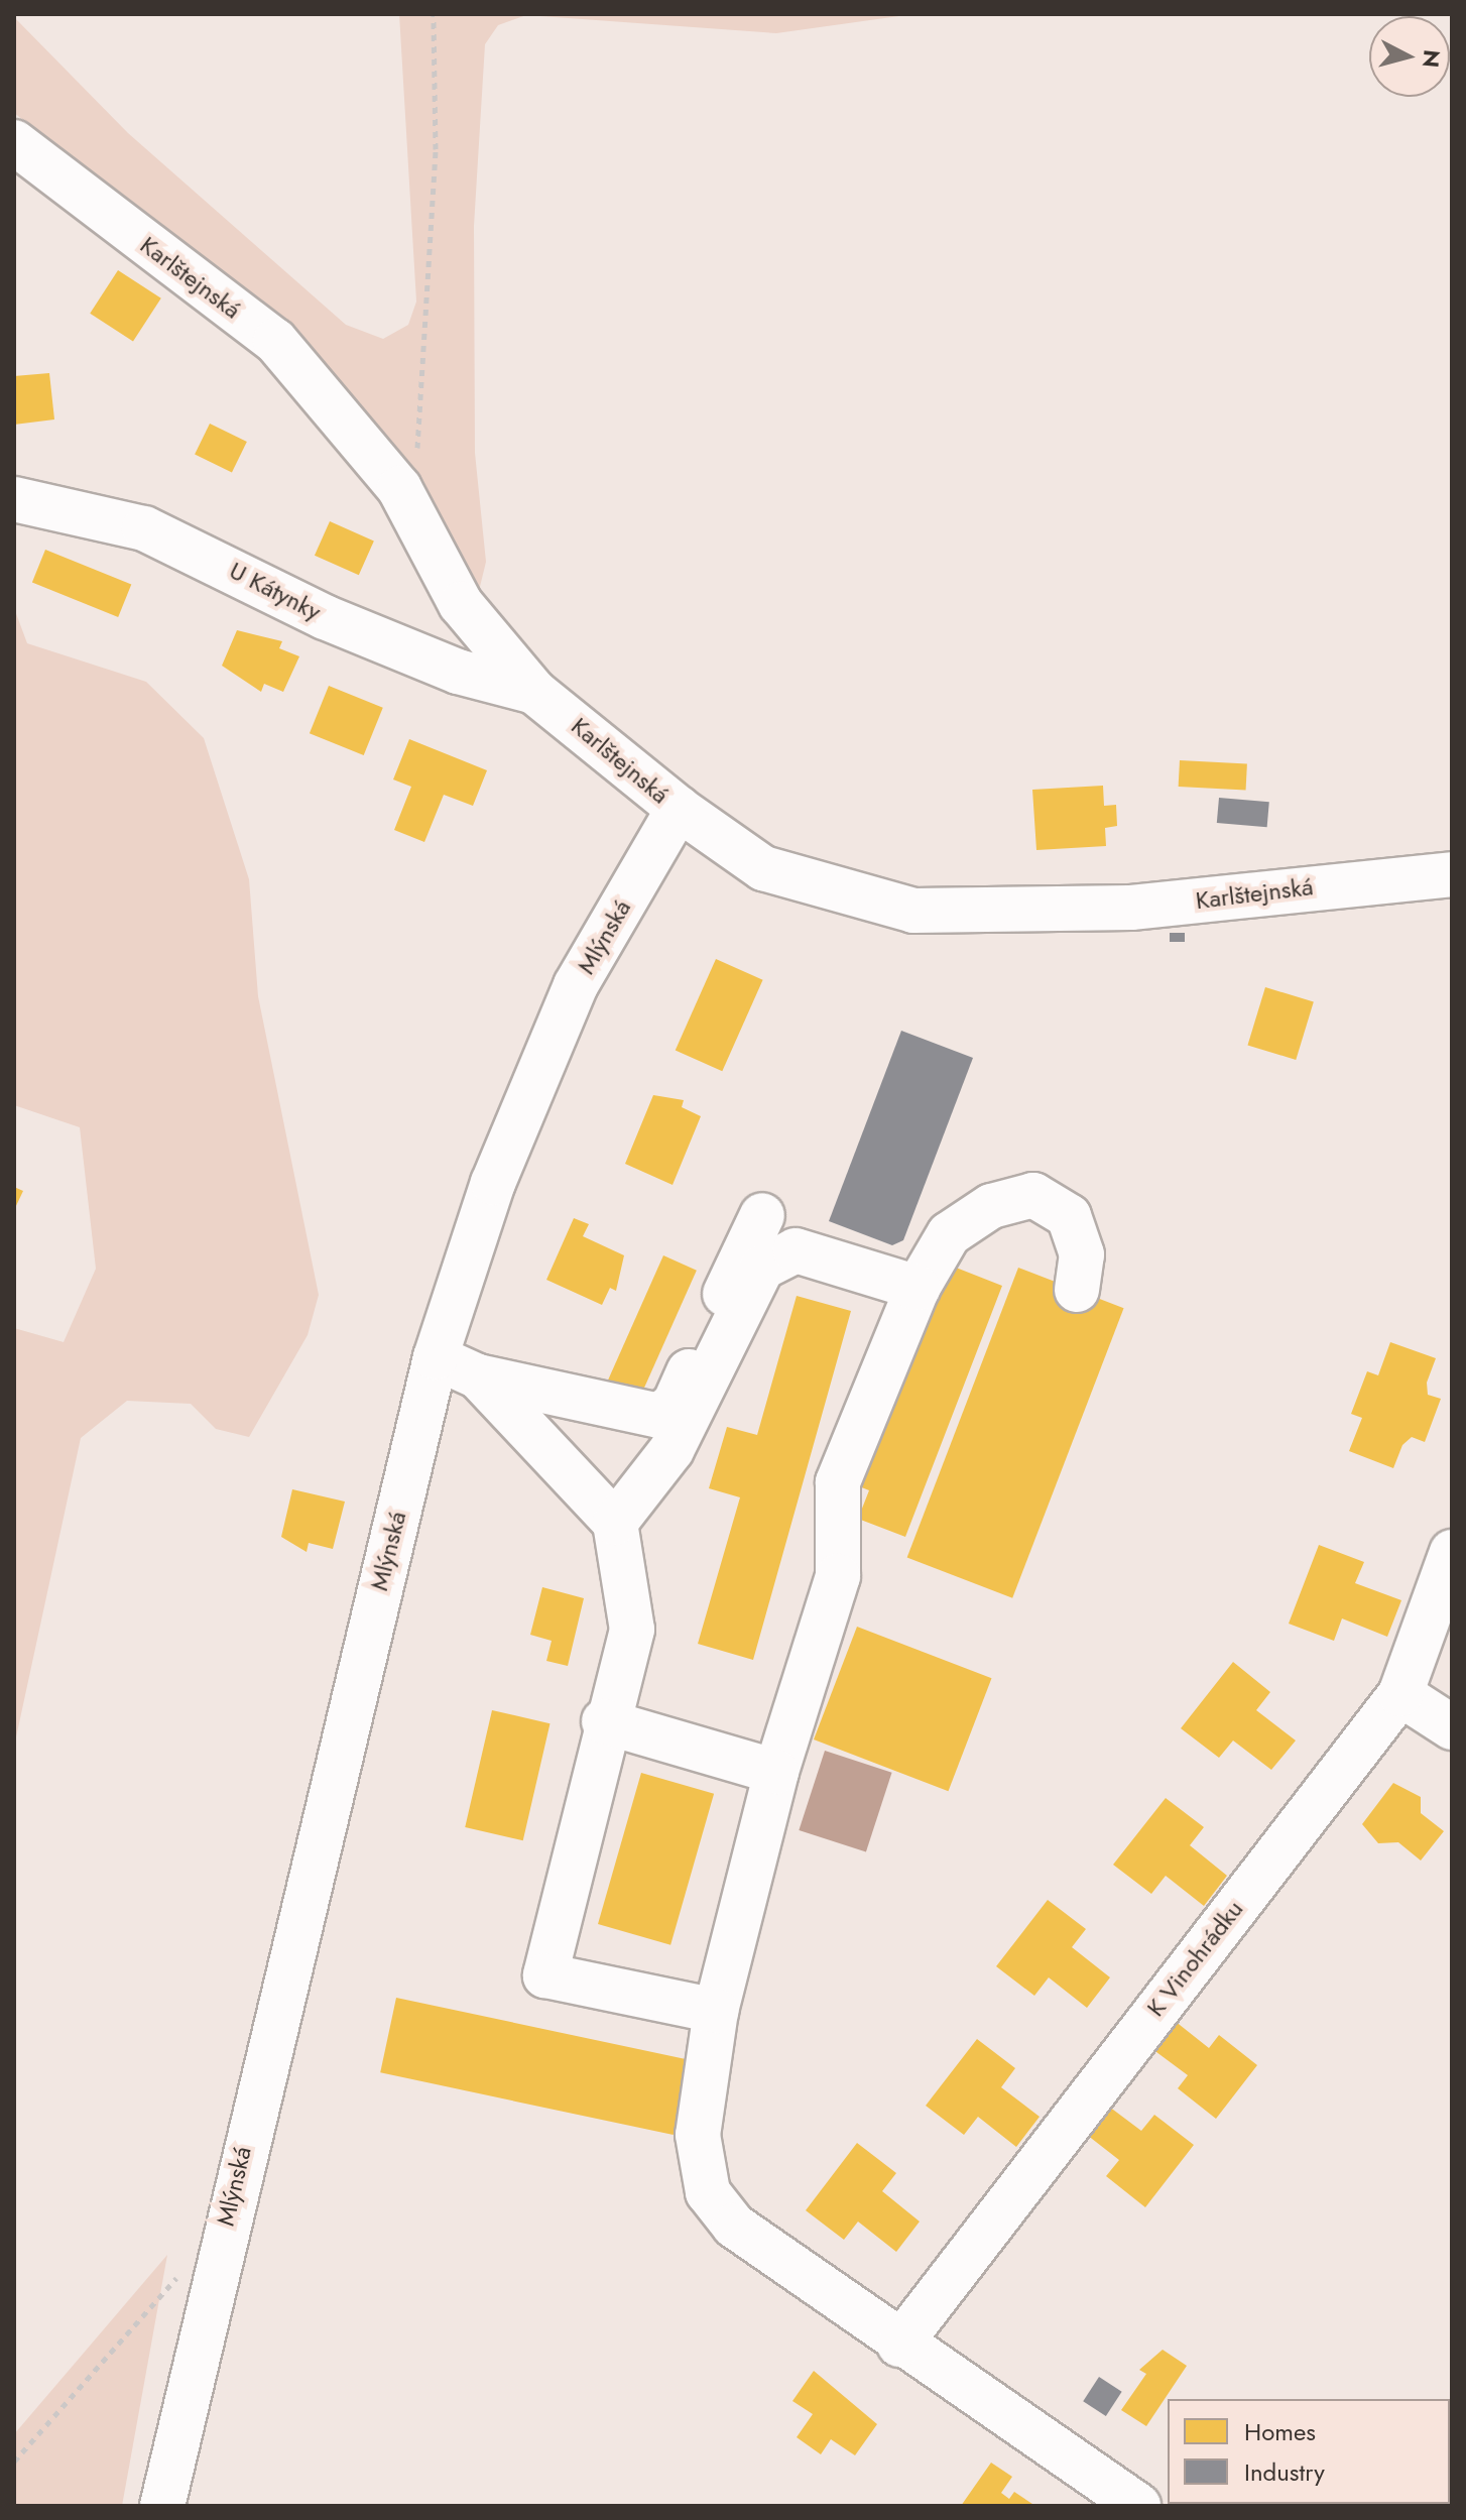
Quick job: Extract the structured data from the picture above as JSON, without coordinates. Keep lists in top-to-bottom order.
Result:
{
  "streets": {
    "street": [
      "Karlštejnská",
      "U Kátynky",
      "Mlýnská",
      "K Vinohrádku"
    ]
  },
  "crossings": [
    ["Karlštejnská", "U Kátynky"],
    ["Karlštejnská", "Mlýnská"]
  ],
  "legend": ["Homes", "Industry"],
  "north": "right"
}
